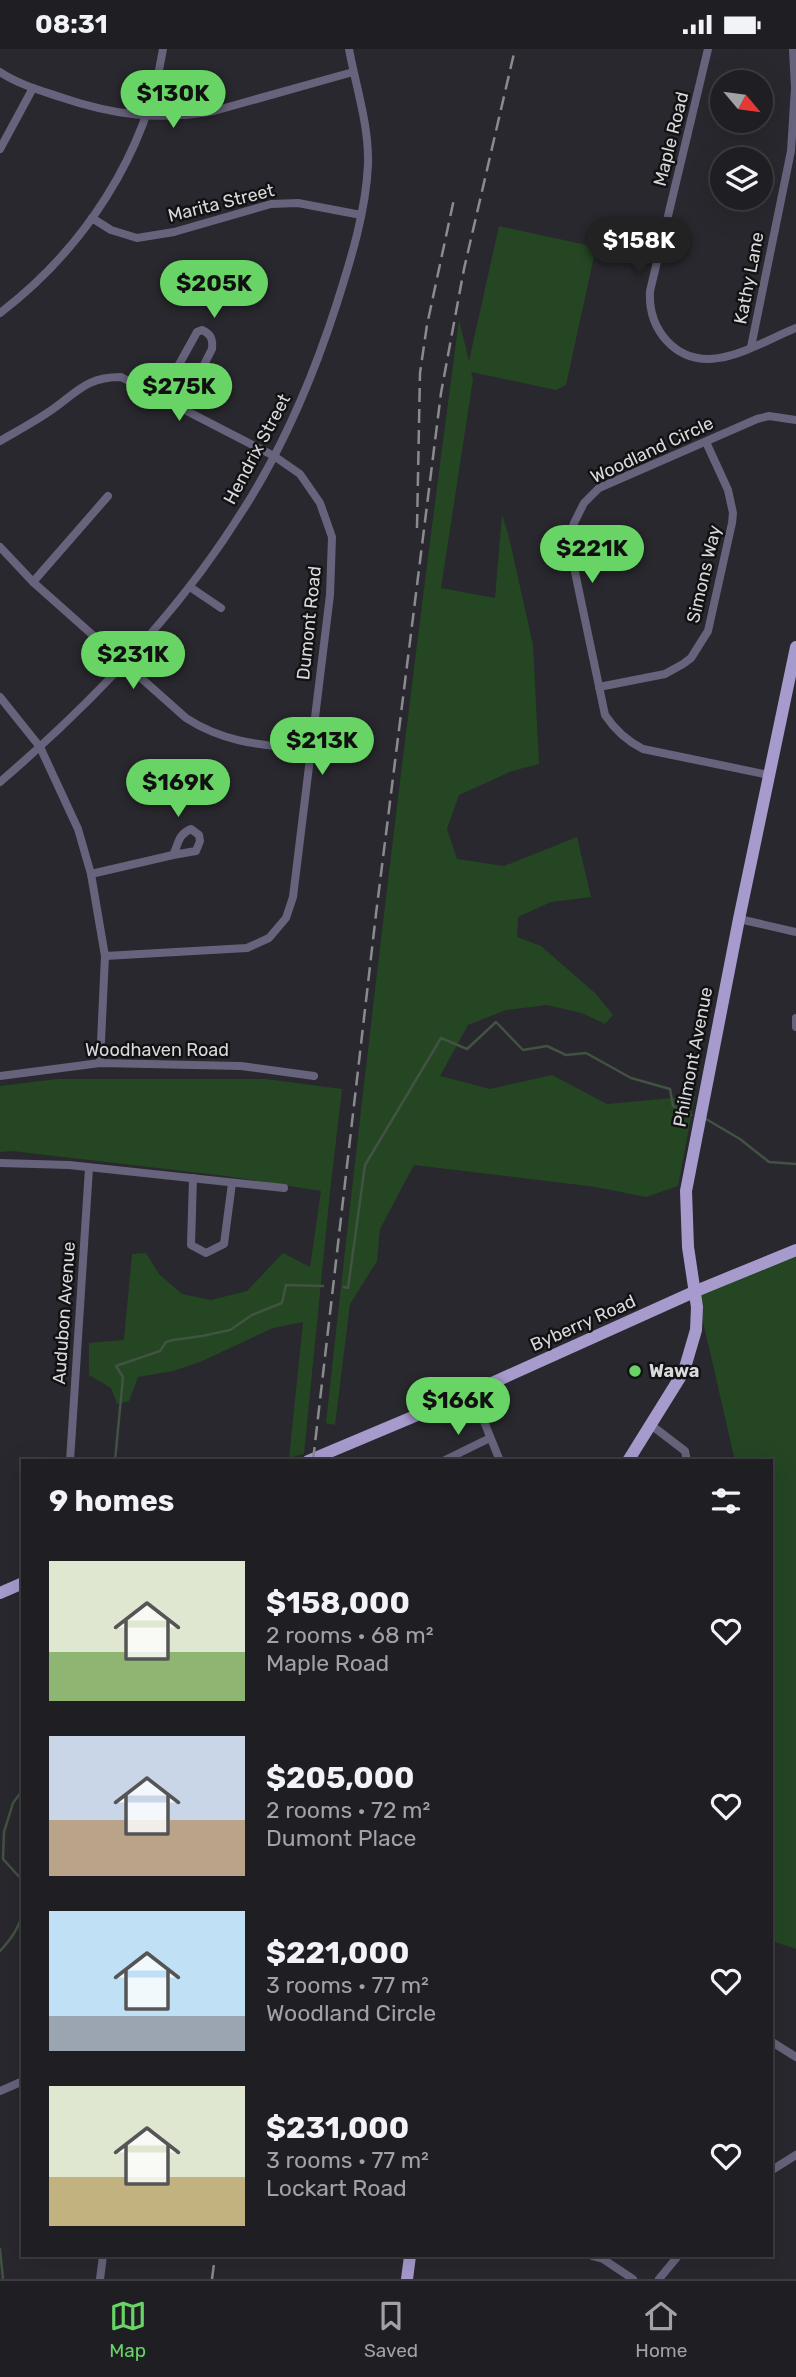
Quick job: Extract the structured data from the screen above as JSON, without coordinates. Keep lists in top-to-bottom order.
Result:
{
  "streets": {
    "main road": ["Philmont Avenue", "Byberry Road"],
    "street": [
      "Maple Road",
      "Marita Street",
      "Kathy Lane",
      "Hendrix Street",
      "Woodland Circle",
      "Simons Way",
      "Dumont Road",
      "Woodhaven Road",
      "Audubon Avenue"
    ]
  },
  "crossings": [
    ["Maple Road", "Kathy Lane"],
    ["Marita Street", "Hendrix Street"],
    ["Hendrix Street", "Dumont Road"],
    ["Woodland Circle", "Simons Way"],
    ["Woodland Circle", "Philmont Avenue"],
    ["Philmont Avenue", "Byberry Road"]
  ],
  "places": ["Wawa"],
  "north": "bottom right",
  "page": {
    "status": "08:31",
    "price": [
      "$130K",
      "$158K",
      "$205K",
      "$275K",
      "$221K",
      "$231K",
      "$213K",
      "$169K",
      "$166K"
    ],
    "heading": "9 homes",
    "list": [
      {
        "name": "$158,000",
        "note": "2 rooms · 68 m² · Maple Road"
      },
      {
        "name": "$205,000",
        "note": "2 rooms · 72 m² · Dumont Place"
      },
      {
        "name": "$221,000",
        "note": "3 rooms · 77 m² · Woodland Circle"
      },
      {
        "name": "$231,000",
        "note": "3 rooms · 77 m² · Lockart Road"
      }
    ],
    "tabs": ["Map", "Saved", "Home"]
  }
}
